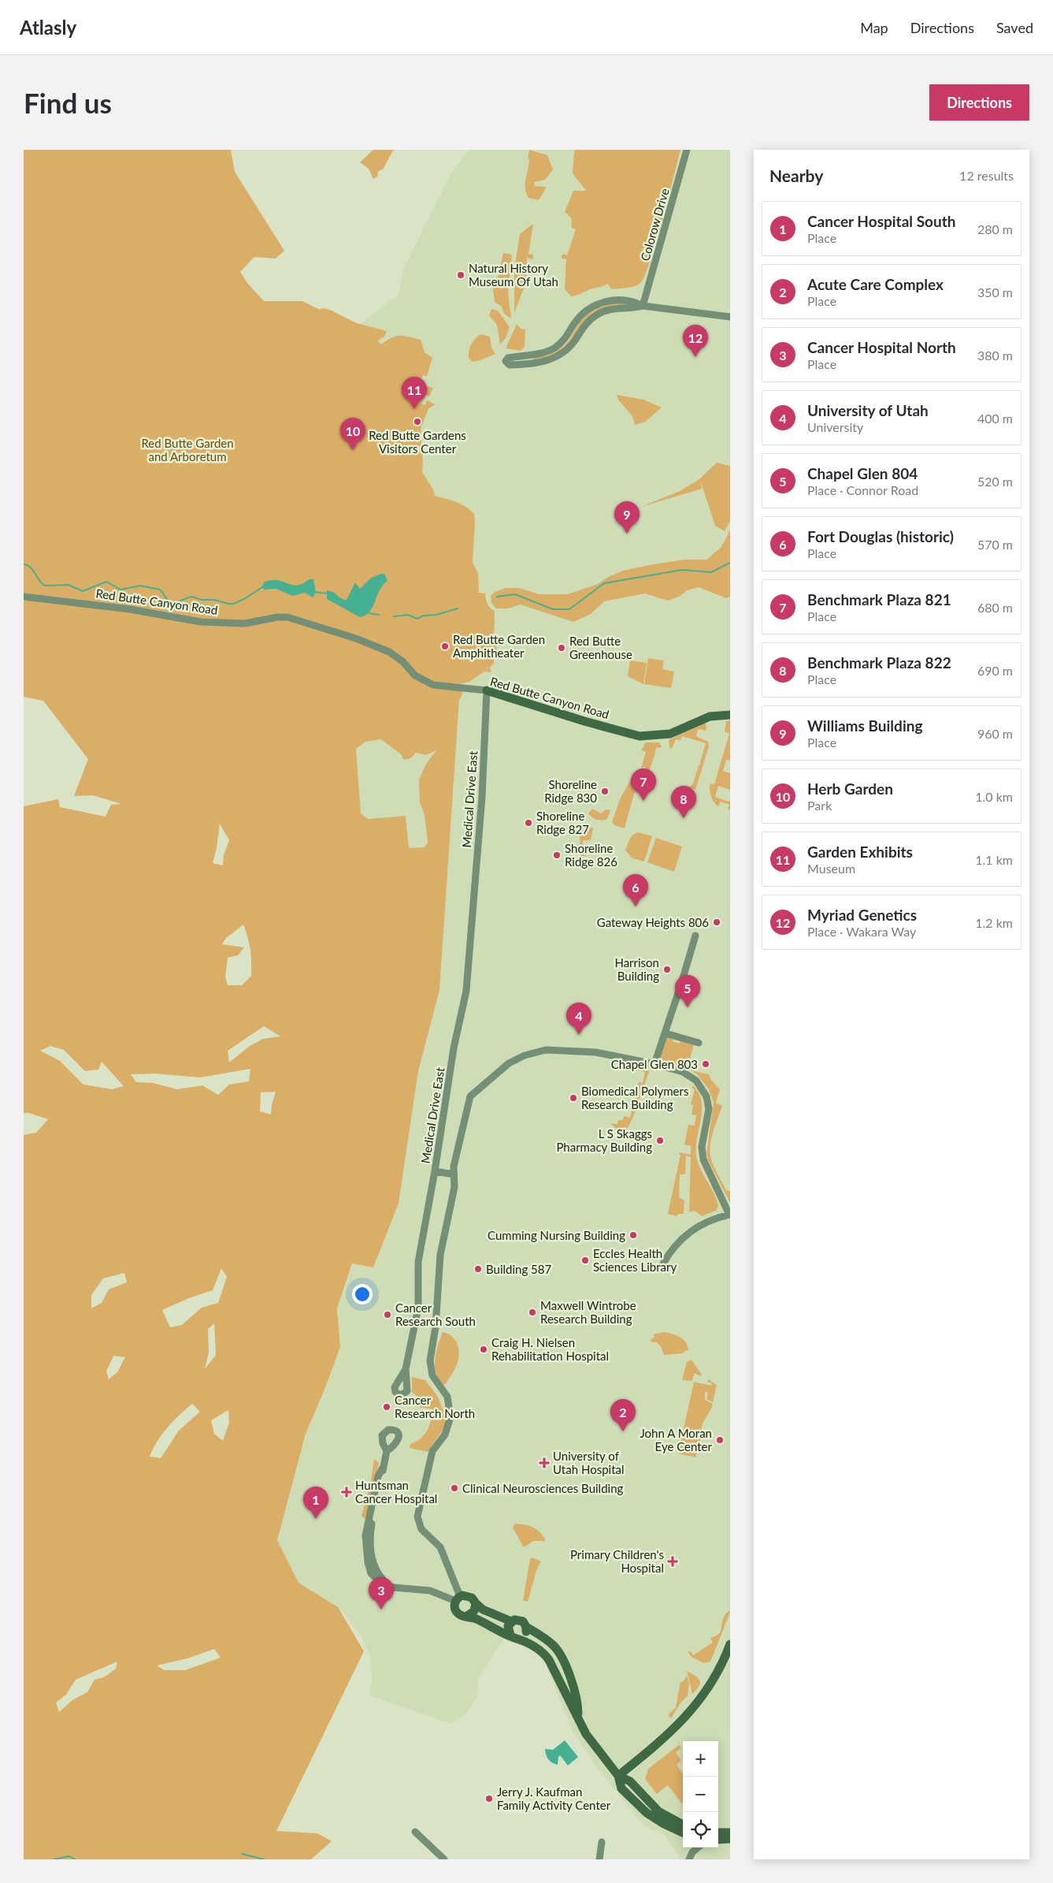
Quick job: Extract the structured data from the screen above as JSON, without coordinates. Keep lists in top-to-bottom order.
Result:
{
  "streets": {
    "street": ["Colorow Drive", "Red Butte Canyon Road", "Medical Drive East"]
  },
  "crossings": [
    ["Red Butte Canyon Road", "Medical Drive East"]
  ],
  "parks": ["Red Butte Garden and Arboretum"],
  "places": {
    "other": [
      "Natural History Museum Of Utah",
      "Red Butte Gardens Visitors Center",
      "Red Butte Garden Amphitheater",
      "Red Butte Greenhouse",
      "Shoreline Ridge 830",
      "Shoreline Ridge 827",
      "Shoreline Ridge 826",
      "Gateway Heights 806",
      "Harrison Building",
      "Chapel Glen 803",
      "Biomedical Polymers Research Building",
      "L S Skaggs Pharmacy Building",
      "Cumming Nursing Building",
      "Eccles Health Sciences Library",
      "Building 587",
      "Maxwell Wintrobe Research Building",
      "Cancer Research South",
      "Craig H. Nielsen Rehabilitation Hospital",
      "Cancer Research North",
      "John A Moran Eye Center",
      "Clinical Neurosciences Building",
      "Jerry J. Kaufman Family Activity Center"
    ],
    "health": ["University of Utah Hospital", "Huntsman Cancer Hospital", "Primary Children's Hospital"]
  },
  "page": {
    "header": "Atlasly",
    "nav": ["Map", "Directions", "Saved"],
    "buttons": "Directions",
    "title": "Find us",
    "heading": ["Nearby", "12 results"],
    "list": [
      {
        "mark": "1",
        "name": "Cancer Hospital South",
        "note": "Place",
        "value": "280 m"
      },
      {
        "mark": "2",
        "name": "Acute Care Complex",
        "note": "Place",
        "value": "350 m"
      },
      {
        "mark": "3",
        "name": "Cancer Hospital North",
        "note": "Place",
        "value": "380 m"
      },
      {
        "mark": "4",
        "name": "University of Utah",
        "note": "University",
        "value": "400 m"
      },
      {
        "mark": "5",
        "name": "Chapel Glen 804",
        "note": "Place · Connor Road",
        "value": "520 m"
      },
      {
        "mark": "6",
        "name": "Fort Douglas (historic)",
        "note": "Place",
        "value": "570 m"
      },
      {
        "mark": "7",
        "name": "Benchmark Plaza 821",
        "note": "Place",
        "value": "680 m"
      },
      {
        "mark": "8",
        "name": "Benchmark Plaza 822",
        "note": "Place",
        "value": "690 m"
      },
      {
        "mark": "9",
        "name": "Williams Building",
        "note": "Place",
        "value": "960 m"
      },
      {
        "mark": "10",
        "name": "Herb Garden",
        "note": "Park",
        "value": "1.0 km"
      },
      {
        "mark": "11",
        "name": "Garden Exhibits",
        "note": "Museum",
        "value": "1.1 km"
      },
      {
        "mark": "12",
        "name": "Myriad Genetics",
        "note": "Place · Wakara Way",
        "value": "1.2 km"
      }
    ],
    "pins": [
      "12",
      "11",
      "10",
      "9",
      "7",
      "8",
      "6",
      "5",
      "4",
      "2",
      "1",
      "3"
    ],
    "map_buttons": ["+", "−"]
  }
}
